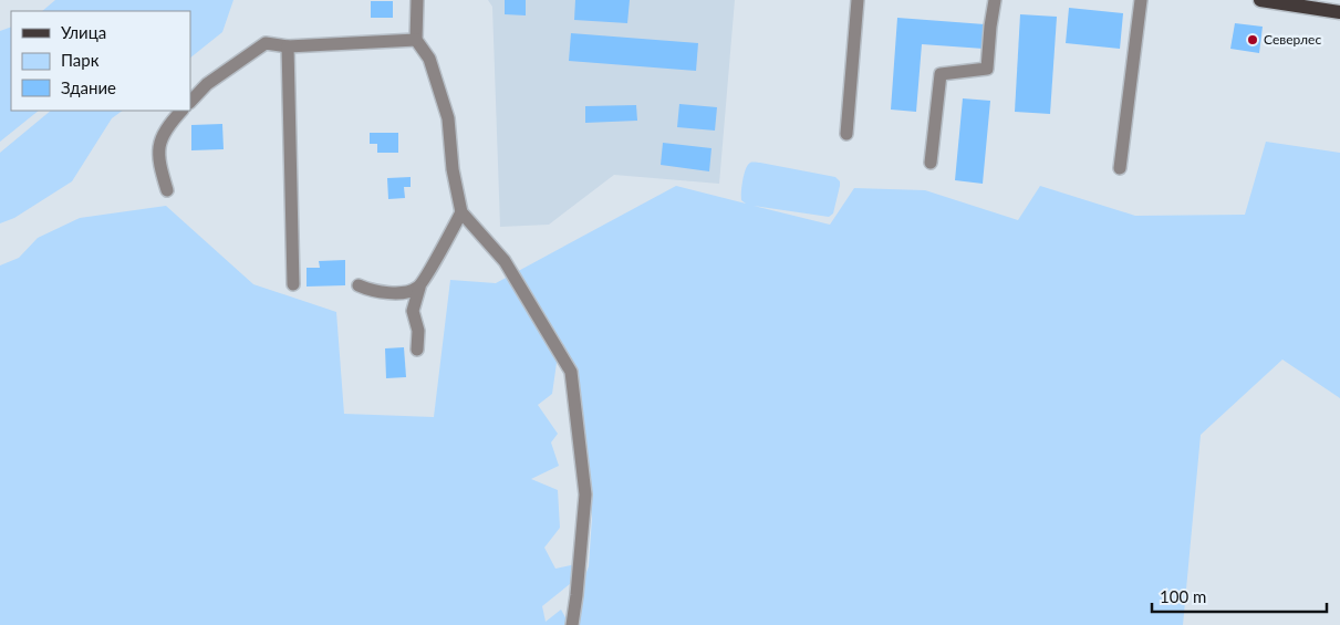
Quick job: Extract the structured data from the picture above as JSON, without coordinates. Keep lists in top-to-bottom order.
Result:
{
  "places": ["Северлес"],
  "legend": ["Улица", "Парк", "Здание"],
  "scale_bar": "100 m"
}
